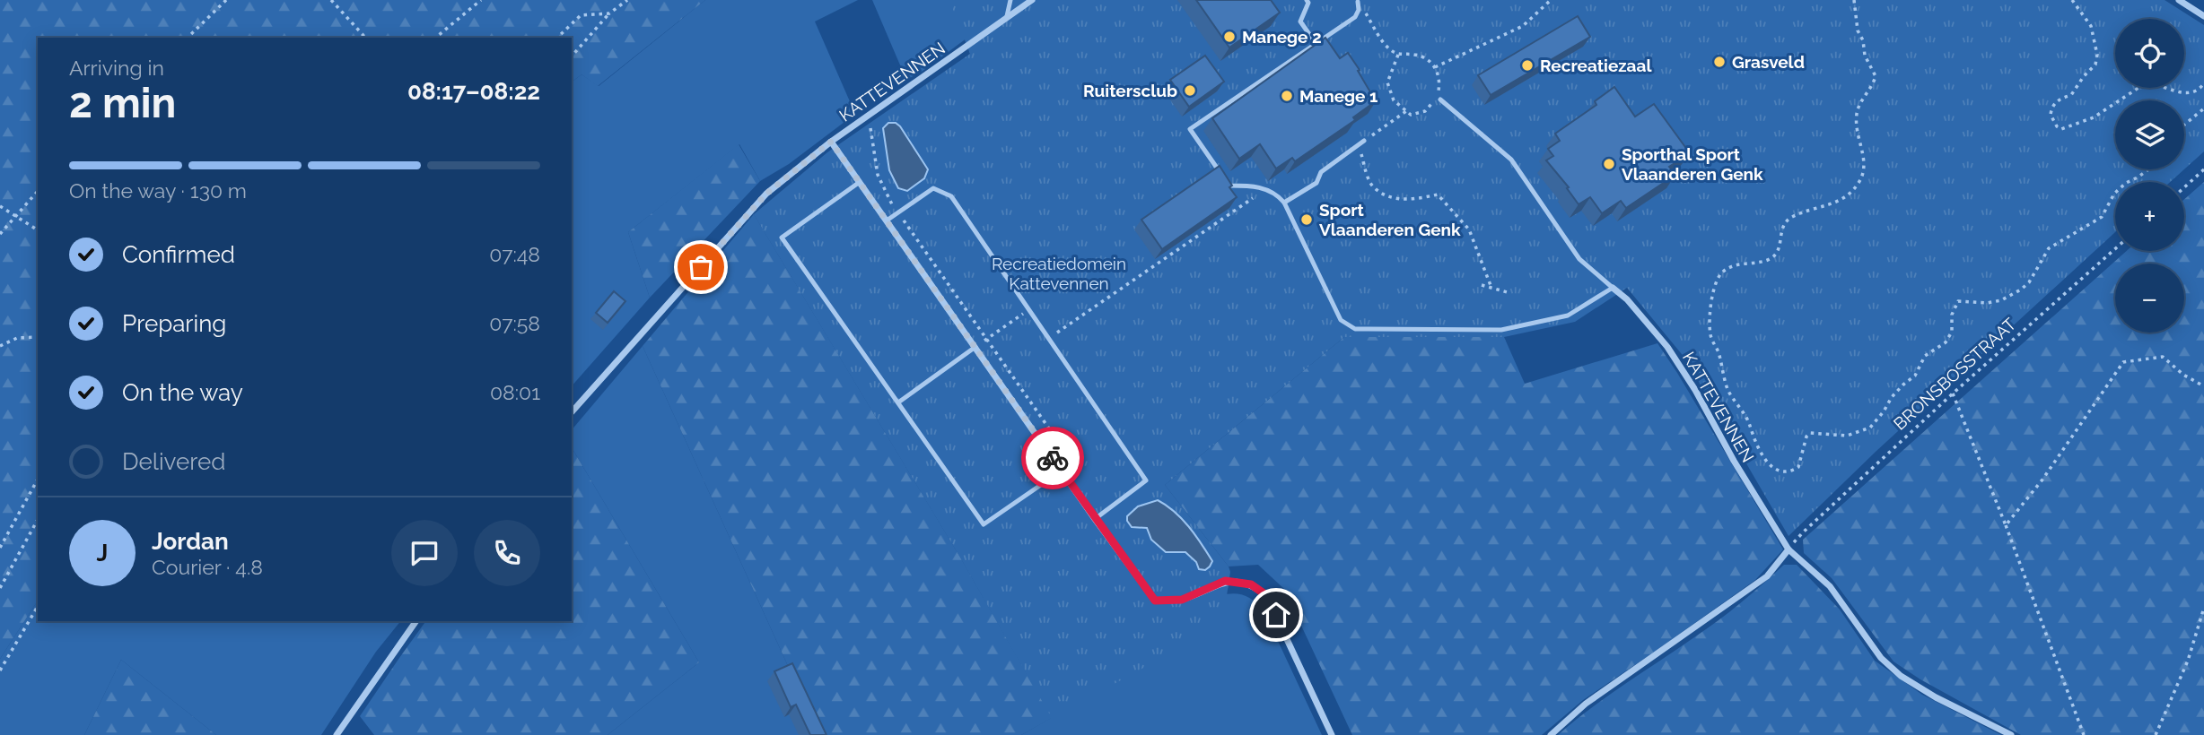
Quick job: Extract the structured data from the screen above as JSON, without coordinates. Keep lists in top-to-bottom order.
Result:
{
  "streets": {
    "street": ["KATTEVENNEN"],
    "path": ["BRONSBOSSTRAAT"]
  },
  "parks": ["Recreatiedomein Kattevennen"],
  "places": [
    "Manege 2",
    "Grasveld",
    "Recreatiezaal",
    "Ruitersclub",
    "Manege 1",
    "Sporthal Sport Vlaanderen Genk",
    "Sport Vlaanderen Genk"
  ],
  "page": {
    "map_buttons": ["+", "−"],
    "heading": ["2 min", "Arriving in", "08:17–08:22"],
    "panel": ["Jordan", "Courier · 4.8"],
    "bar": "On the way · 130 m",
    "list": [
      ["Confirmed", "07:48"],
      ["Preparing", "07:58"],
      ["On the way", "08:01"],
      "Delivered"
    ],
    "round": "J"
  }
}
